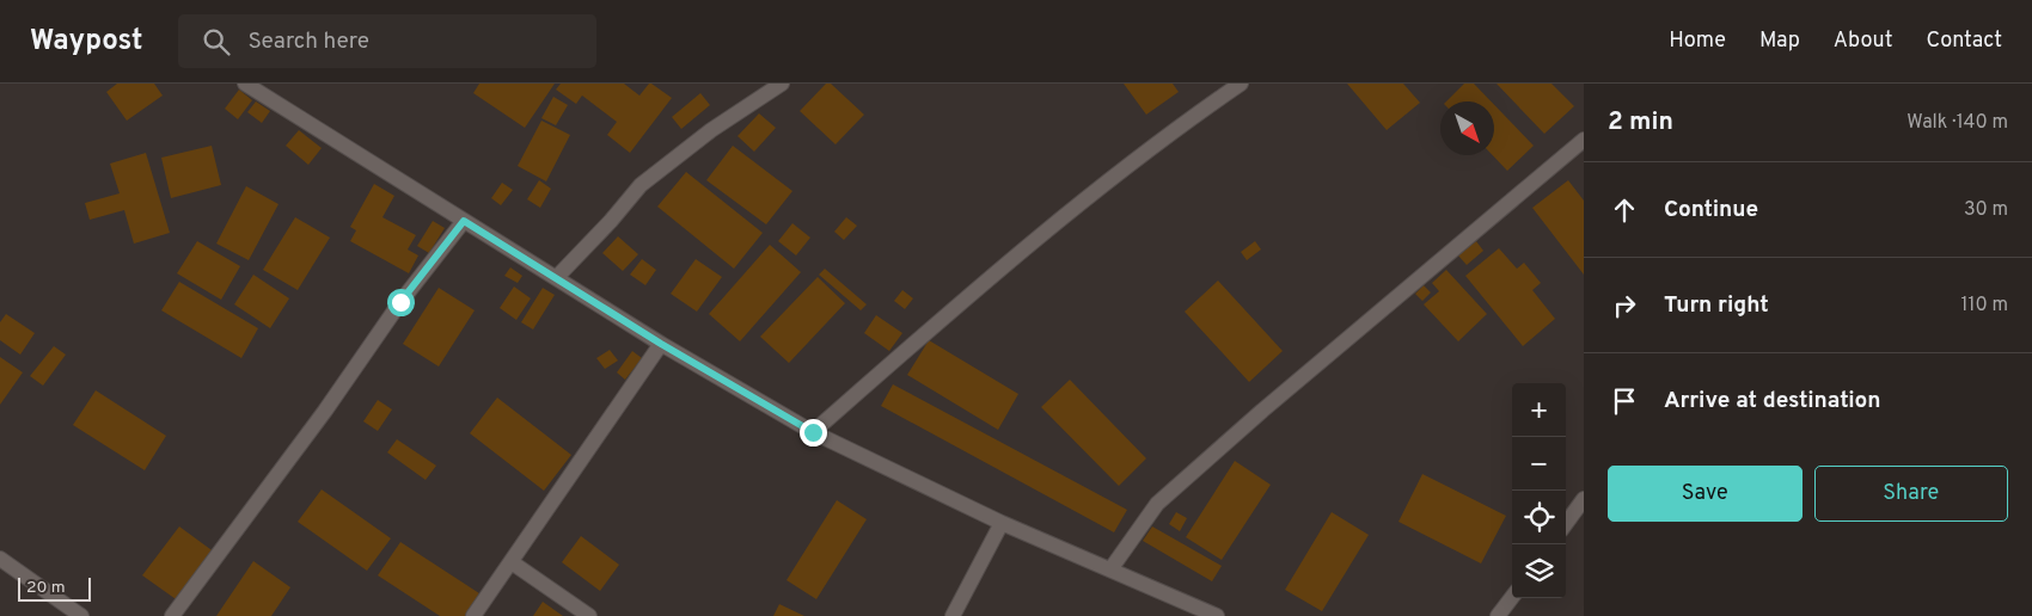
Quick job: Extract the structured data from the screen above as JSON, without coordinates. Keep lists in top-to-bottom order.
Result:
{
  "scale_bar": "20 m",
  "north": "bottom right",
  "page": {
    "header": "Waypost",
    "search": "Search here",
    "nav": [
      "Home",
      "Map",
      "About",
      "Contact"
    ],
    "heading": ["2 min", "Walk · 140 m"],
    "list": [
      ["Continue", "30 m"],
      ["Turn right", "110 m"],
      "Arrive at destination"
    ],
    "map_buttons": ["+", "−"],
    "buttons": ["Save", "Share"],
    "scale": "20 m"
  }
}
